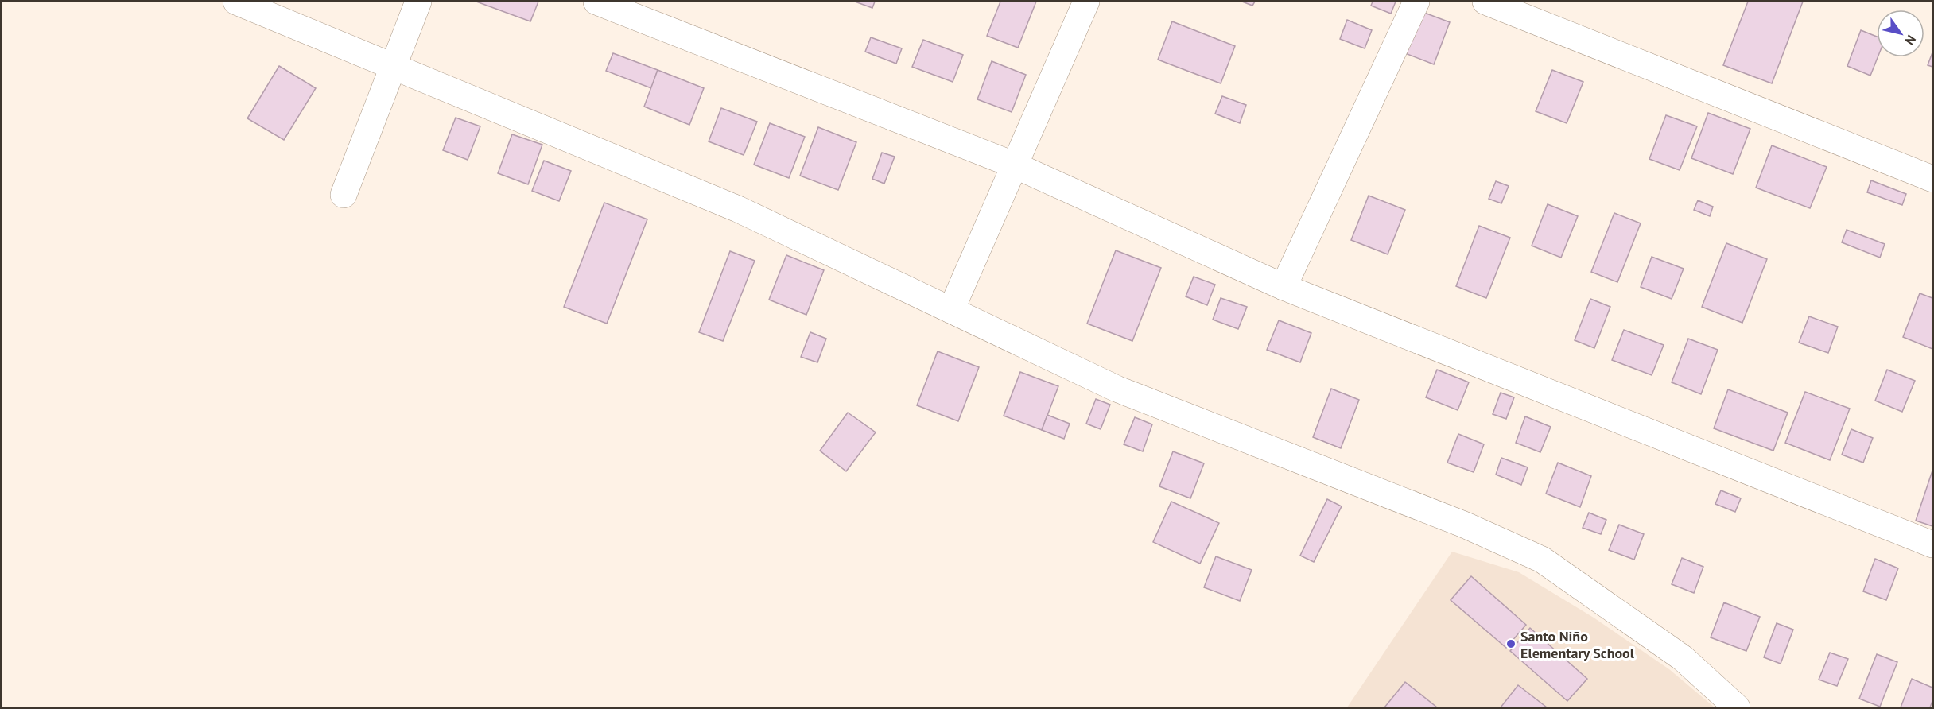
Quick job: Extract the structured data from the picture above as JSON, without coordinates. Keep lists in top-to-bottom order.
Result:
{
  "places": ["Santo Niño Elementary School"],
  "north": "bottom right"
}
